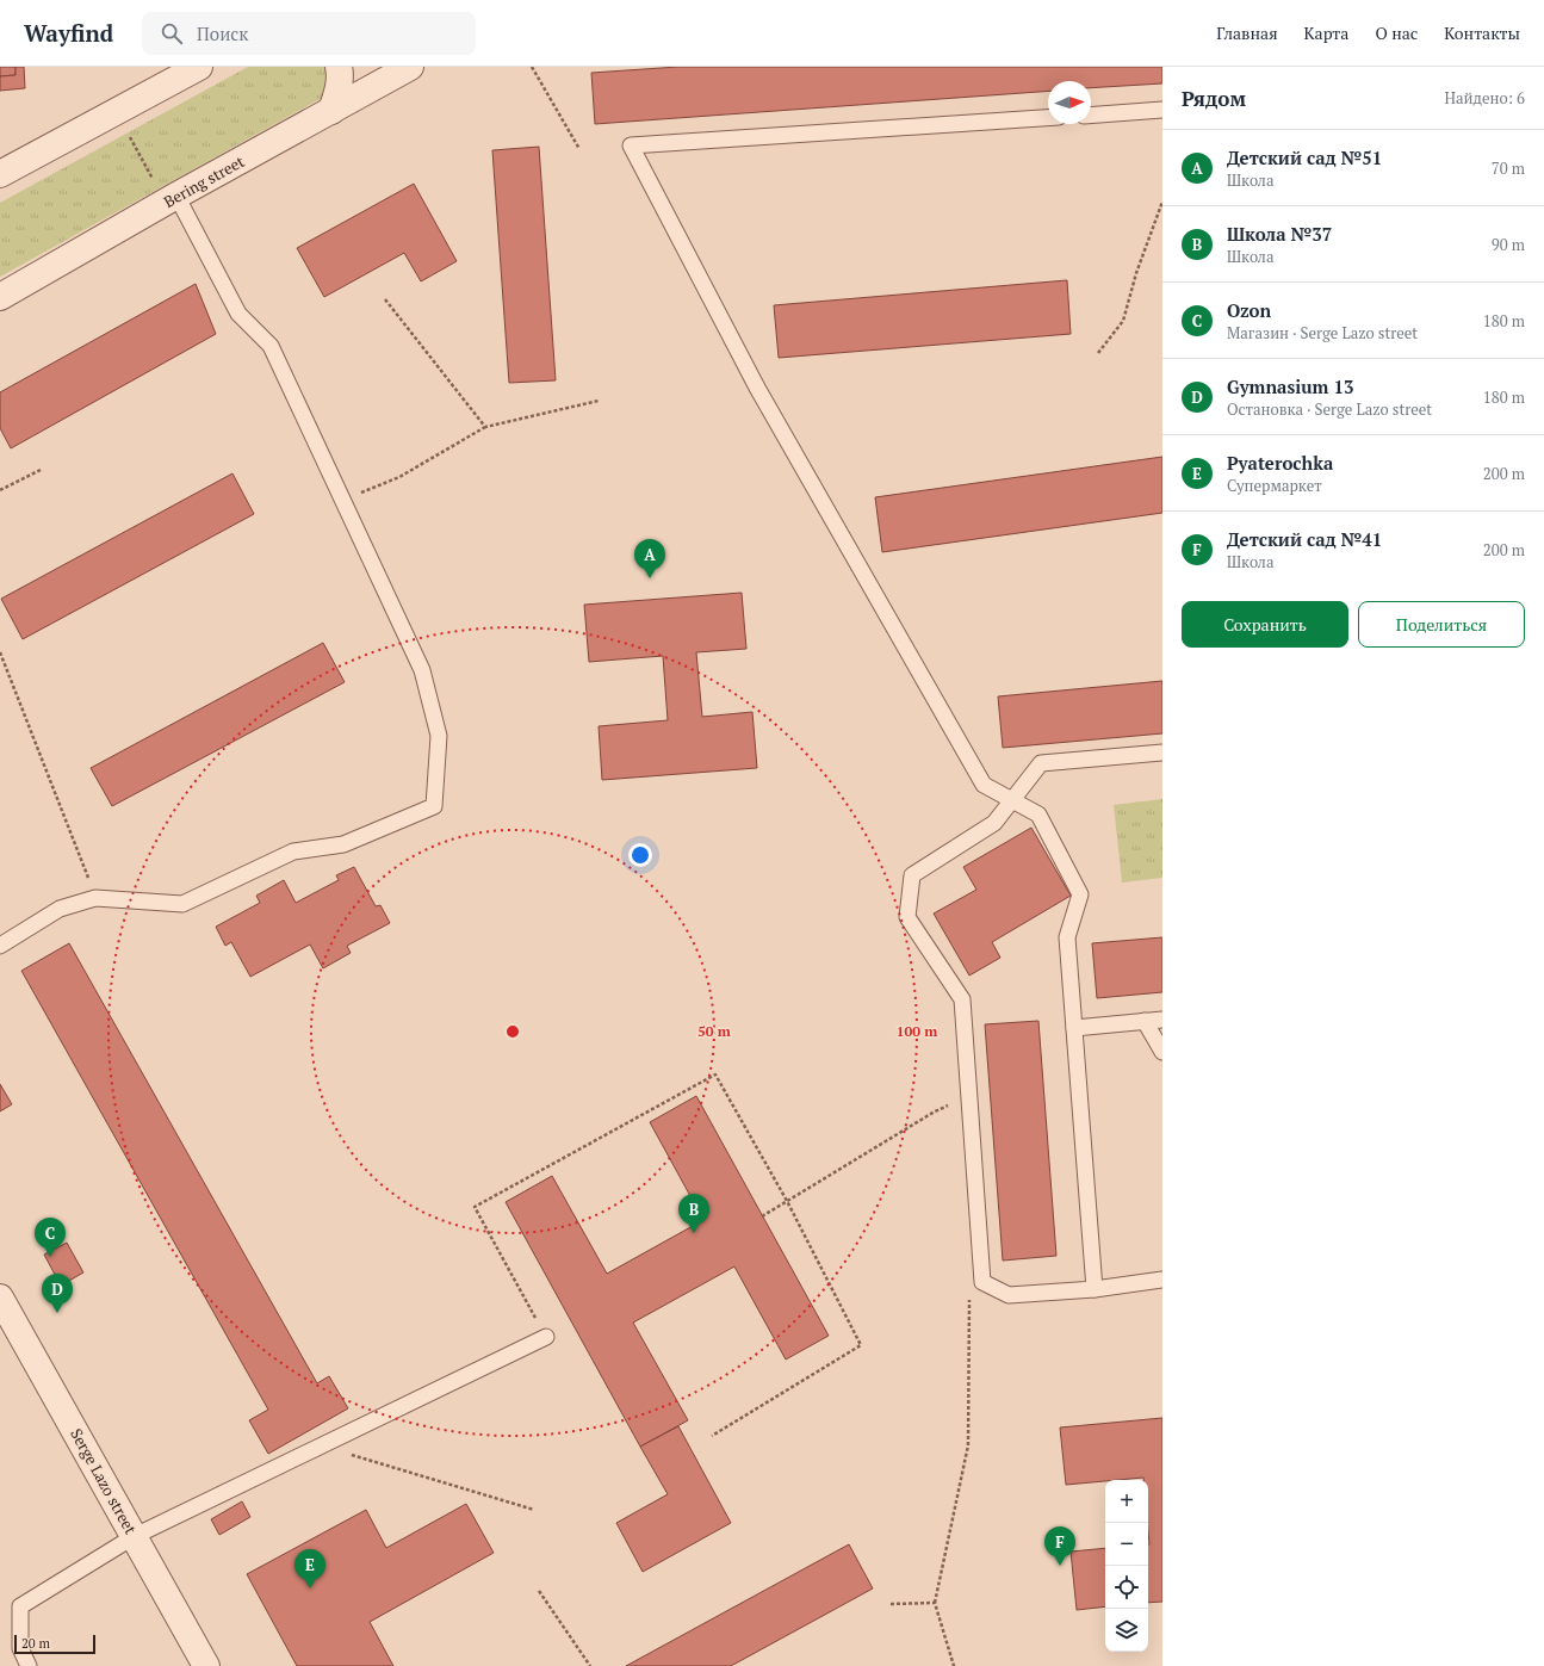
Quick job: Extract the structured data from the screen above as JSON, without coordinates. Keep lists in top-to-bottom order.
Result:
{
  "streets": {
    "street": ["Bering street", "Serge Lazo street"]
  },
  "scale_bar": "20 m",
  "north": "right",
  "page": {
    "header": "Wayfind",
    "search": "Поиск",
    "nav": [
      "Главная",
      "Карта",
      "О нас",
      "Контакты"
    ],
    "heading": ["Рядом", "Найдено: 6"],
    "list": [
      {
        "mark": "A",
        "name": "Детский сад №51",
        "note": "Школа",
        "value": "70 m"
      },
      {
        "mark": "B",
        "name": "Школа №37",
        "note": "Школа",
        "value": "90 m"
      },
      {
        "mark": "C",
        "name": "Ozon",
        "note": "Магазин · Serge Lazo street",
        "value": "180 m"
      },
      {
        "mark": "D",
        "name": "Gymnasium 13",
        "note": "Остановка · Serge Lazo street",
        "value": "180 m"
      },
      {
        "mark": "E",
        "name": "Pyaterochka",
        "note": "Супермаркет",
        "value": "200 m"
      },
      {
        "mark": "F",
        "name": "Детский сад №41",
        "note": "Школа",
        "value": "200 m"
      }
    ],
    "pins": [
      "A",
      "B",
      "C",
      "D",
      "F",
      "E"
    ],
    "buttons": ["Сохранить", "Поделиться"],
    "map_buttons": ["+", "−"],
    "scale": "20 m"
  },
  "rings": ["50 m", "100 m"]
}
